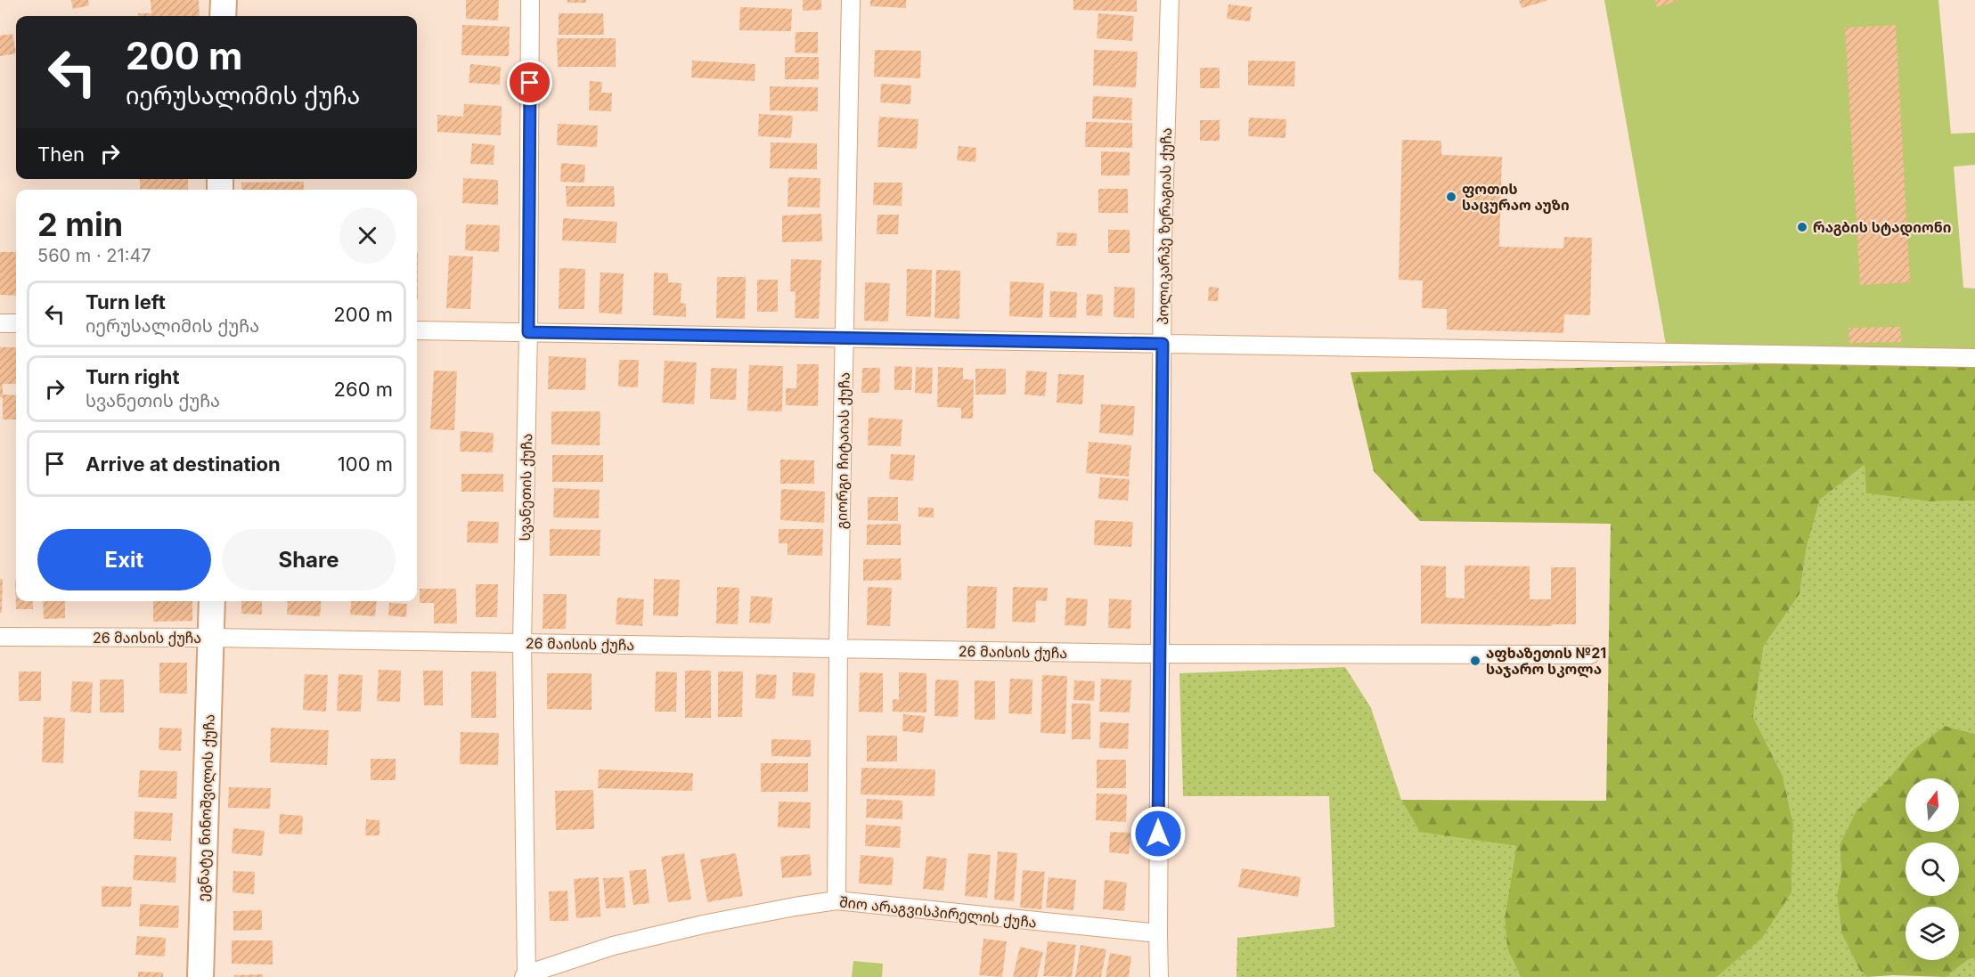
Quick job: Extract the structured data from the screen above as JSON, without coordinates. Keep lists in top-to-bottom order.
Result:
{
  "streets": {
    "street": [
      "პოლიკარპე ზერაგიას ქუჩა",
      "გიორგი ჩიტაიას ქუჩა",
      "სვანეთის ქუჩა",
      "26 მაისის ქუჩა",
      "ეგნატე ნინოშვილის ქუჩა",
      "შიო არაგვისპირელის ქუჩა"
    ]
  },
  "crossings": [
    ["პოლიკარპე ზერაგიას ქუჩა", "26 მაისის ქუჩა"],
    ["პოლიკარპე ზერაგიას ქუჩა", "შიო არაგვისპირელის ქუჩა"],
    ["გიორგი ჩიტაიას ქუჩა", "26 მაისის ქუჩა"],
    ["გიორგი ჩიტაიას ქუჩა", "შიო არაგვისპირელის ქუჩა"],
    ["სვანეთის ქუჩა", "26 მაისის ქუჩა"],
    ["სვანეთის ქუჩა", "შიო არაგვისპირელის ქუჩა"],
    ["26 მაისის ქუჩა", "ეგნატე ნინოშვილის ქუჩა"]
  ],
  "places": ["ფოთის საცურაო აუზი", "რაგბის სტადიონი", "აფხაზეთის №21 საჯარო სკოლა"],
  "north": "top",
  "page": {
    "turn": ["200 m", "იერუსალიმის ქუჩა"],
    "then": "Then",
    "heading": ["2 min", "560 m · 21:47"],
    "list": [
      {
        "name": "Turn left",
        "note": "იერუსალიმის ქუჩა",
        "value": "200 m"
      },
      {
        "name": "Turn right",
        "note": "სვანეთის ქუჩა",
        "value": "260 m"
      },
      {
        "name": "Arrive at destination",
        "value": "100 m"
      }
    ],
    "buttons": ["Exit", "Share"]
  }
}
